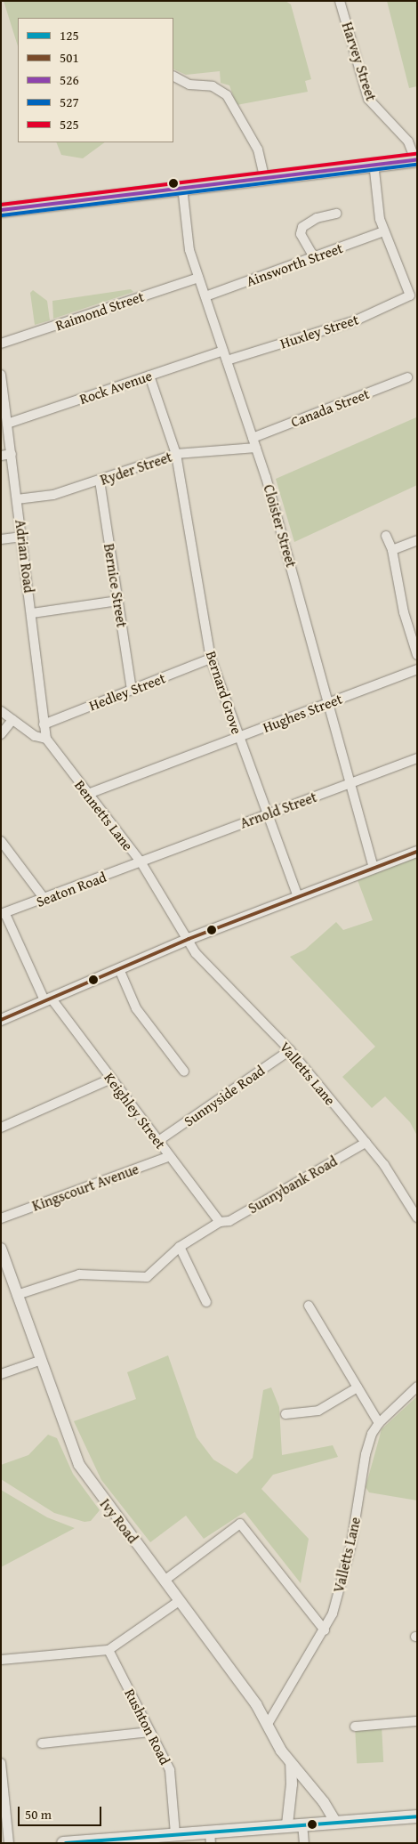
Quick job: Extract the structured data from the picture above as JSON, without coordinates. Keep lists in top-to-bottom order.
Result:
{
  "streets": {
    "street": [
      "Harvey Street",
      "Ainsworth Street",
      "Raimond Street",
      "Huxley Street",
      "Rock Avenue",
      "Canada Street",
      "Ryder Street",
      "Cloister Street",
      "Adrian Road",
      "Bernice Street",
      "Hedley Street",
      "Bernard Grove",
      "Hughes Street",
      "Arnold Street",
      "Bennetts Lane",
      "Seaton Road",
      "Valletts Lane",
      "Sunnyside Road",
      "Keighley Street",
      "Sunnybank Road",
      "Kingscourt Avenue",
      "Ivy Road",
      "Rushton Road"
    ]
  },
  "crossings": [
    ["Ainsworth Street", "Huxley Street"],
    ["Ainsworth Street", "Cloister Street"],
    ["Raimond Street", "Cloister Street"],
    ["Huxley Street", "Cloister Street"],
    ["Rock Avenue", "Cloister Street"],
    ["Rock Avenue", "Adrian Road"],
    ["Rock Avenue", "Bernard Grove"],
    ["Canada Street", "Cloister Street"],
    ["Ryder Street", "Cloister Street"],
    ["Ryder Street", "Adrian Road"],
    ["Ryder Street", "Bernice Street"],
    ["Ryder Street", "Bernard Grove"],
    ["Cloister Street", "Hughes Street"],
    ["Cloister Street", "Arnold Street"],
    ["Adrian Road", "Hedley Street"],
    ["Adrian Road", "Bennetts Lane"],
    ["Bernice Street", "Hedley Street"],
    ["Hedley Street", "Bernard Grove"],
    ["Bernard Grove", "Hughes Street"],
    ["Bernard Grove", "Arnold Street"],
    ["Hughes Street", "Bennetts Lane"],
    ["Arnold Street", "Bennetts Lane"],
    ["Arnold Street", "Seaton Road"],
    ["Bennetts Lane", "Seaton Road"],
    ["Bennetts Lane", "Valletts Lane"],
    ["Seaton Road", "Keighley Street"],
    ["Valletts Lane", "Sunnyside Road"],
    ["Valletts Lane", "Sunnybank Road"],
    ["Valletts Lane", "Ivy Road"],
    ["Sunnyside Road", "Keighley Street"],
    ["Keighley Street", "Sunnybank Road"],
    ["Keighley Street", "Kingscourt Avenue"],
    ["Sunnybank Road", "Ivy Road"]
  ],
  "lines": [
    "transit line 525",
    "transit line 526",
    "transit line 527",
    "transit line 501",
    "transit line 125"
  ],
  "legend": [
    "125",
    "501",
    "526",
    "527",
    "525"
  ],
  "scale_bar": "50 m"
}
